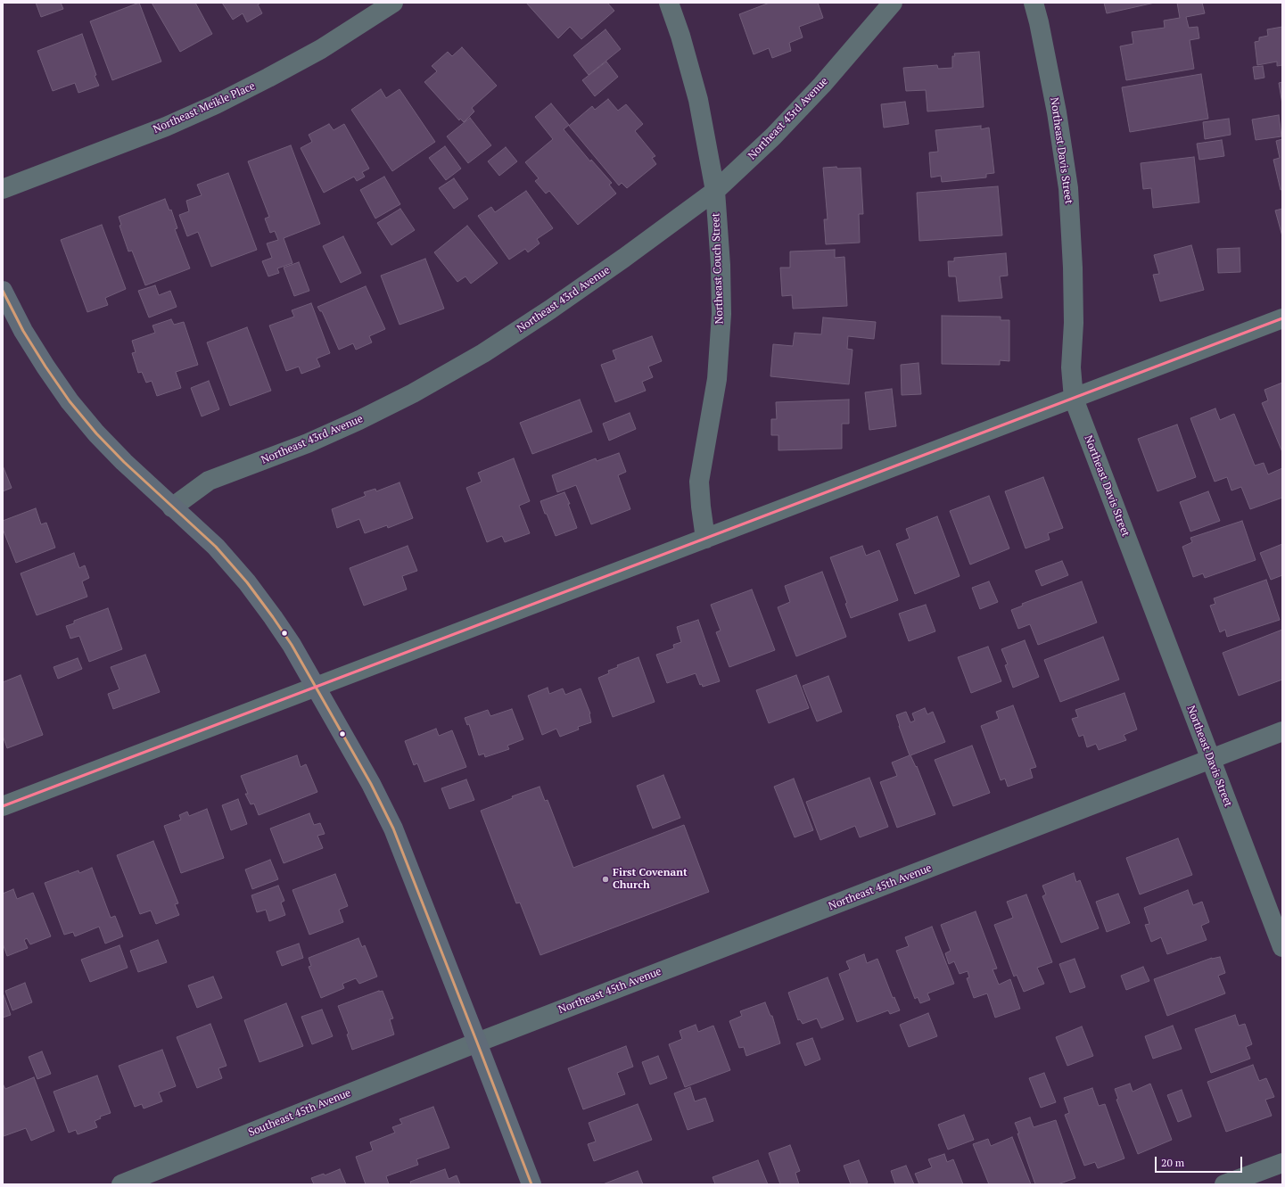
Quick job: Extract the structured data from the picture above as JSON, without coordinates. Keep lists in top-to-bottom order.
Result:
{
  "streets": {
    "street": [
      "Northeast Meikle Place",
      "Northeast 43rd Avenue",
      "Northeast Davis Street",
      "Northeast Couch Street",
      "Northeast 45th Avenue",
      "Southeast 45th Avenue"
    ]
  },
  "crossings": [
    ["Northeast 43rd Avenue", "Northeast Couch Street"],
    ["Northeast Davis Street", "Northeast 45th Avenue"],
    ["Northeast 45th Avenue", "Southeast 45th Avenue"]
  ],
  "places": ["First Covenant Church"],
  "scale_bar": "20 m"
}
